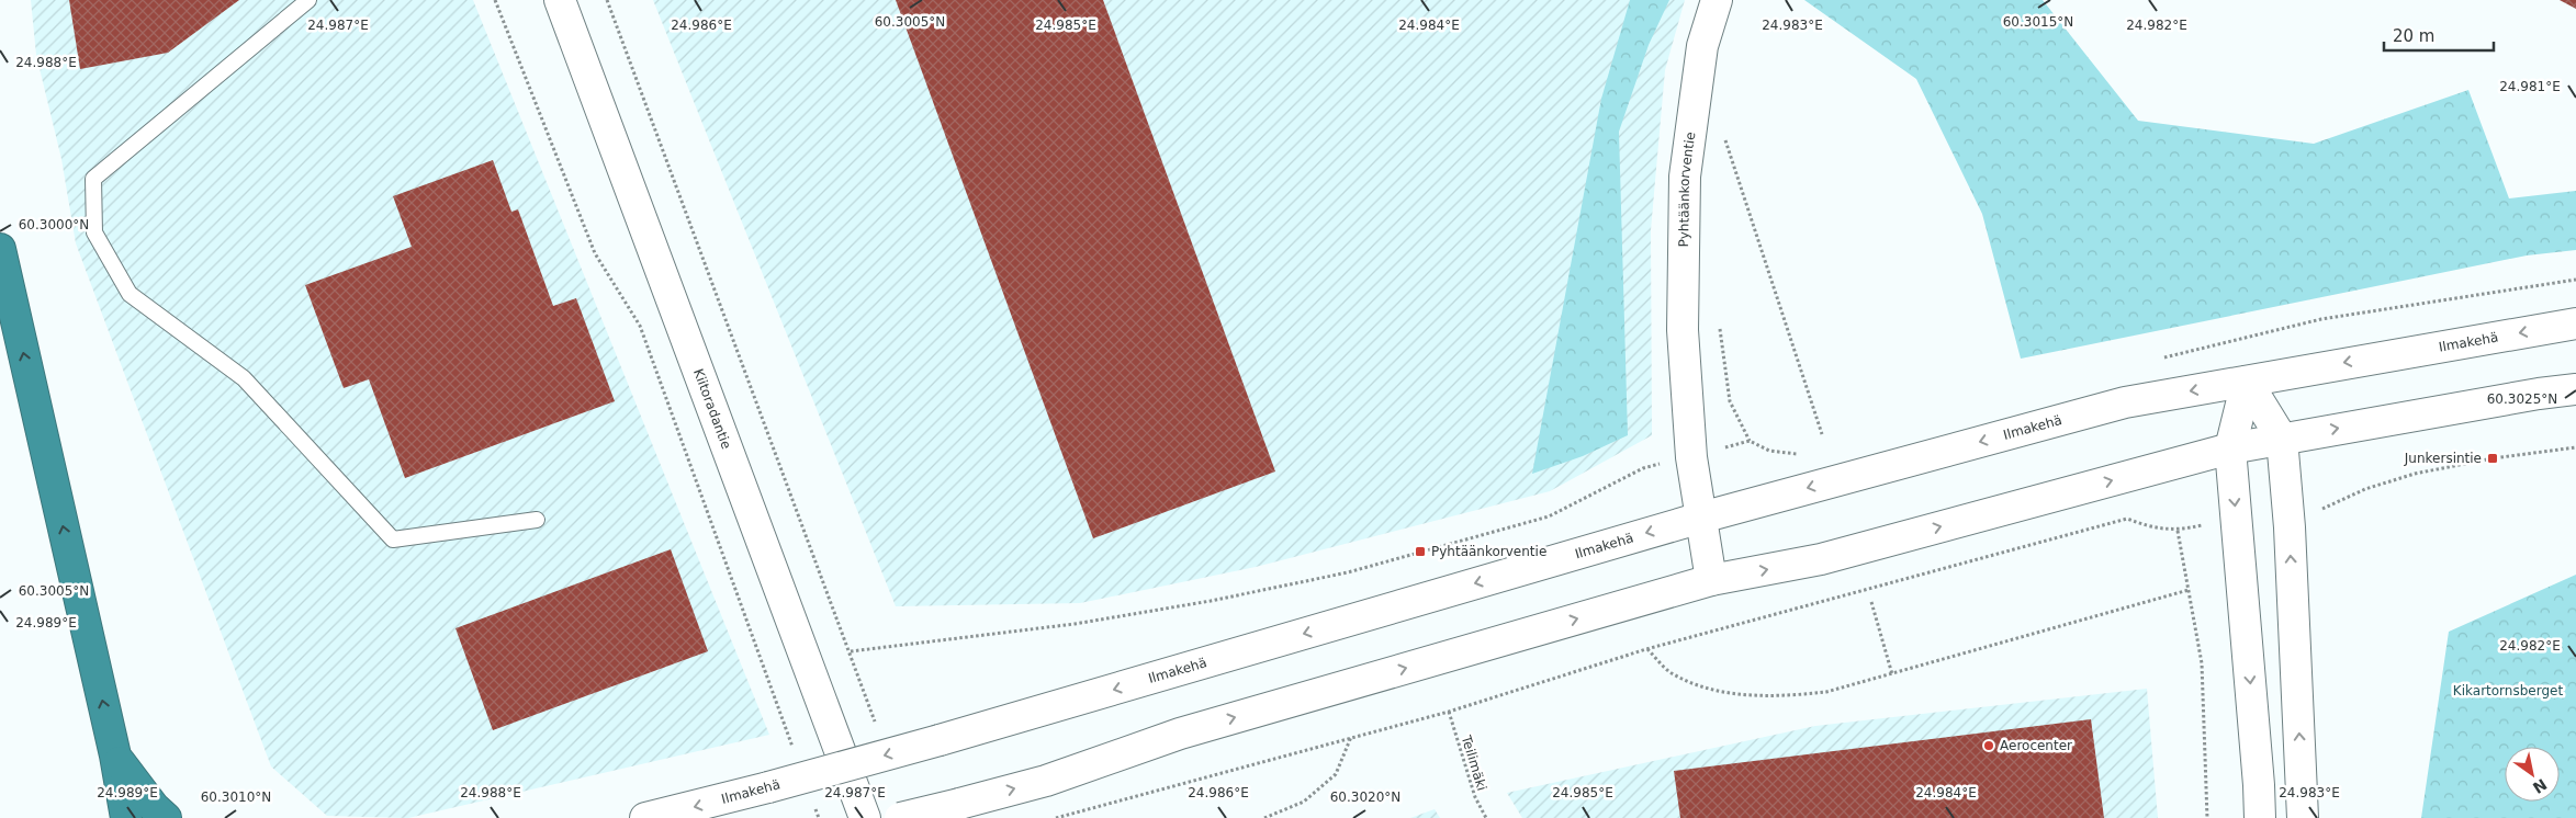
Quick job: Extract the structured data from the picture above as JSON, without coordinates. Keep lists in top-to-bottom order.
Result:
{
  "streets": {
    "main road": ["Pyhtäänkorventie", "Ilmakehä", "Kiitoradantie"],
    "path": ["Teilimäki"]
  },
  "crossings": [
    ["Pyhtäänkorventie", "Ilmakehä"]
  ],
  "parks": ["Kikartornsberget"],
  "places": {
    "transit": ["Junkersintie", "Pyhtäänkorventie"],
    "other": ["Aerocenter"]
  },
  "scale_bar": "20 m",
  "north": "bottom right",
  "coordinates": [
    "60.3015°N",
    "60.3005°N",
    "24.987°E",
    "24.986°E",
    "24.985°E",
    "24.984°E",
    "24.983°E",
    "24.982°E",
    "24.988°E",
    "24.981°E",
    "60.3000°N",
    "60.3025°N",
    "24.989°E",
    "60.3010°N",
    "60.3020°N"
  ]
}
